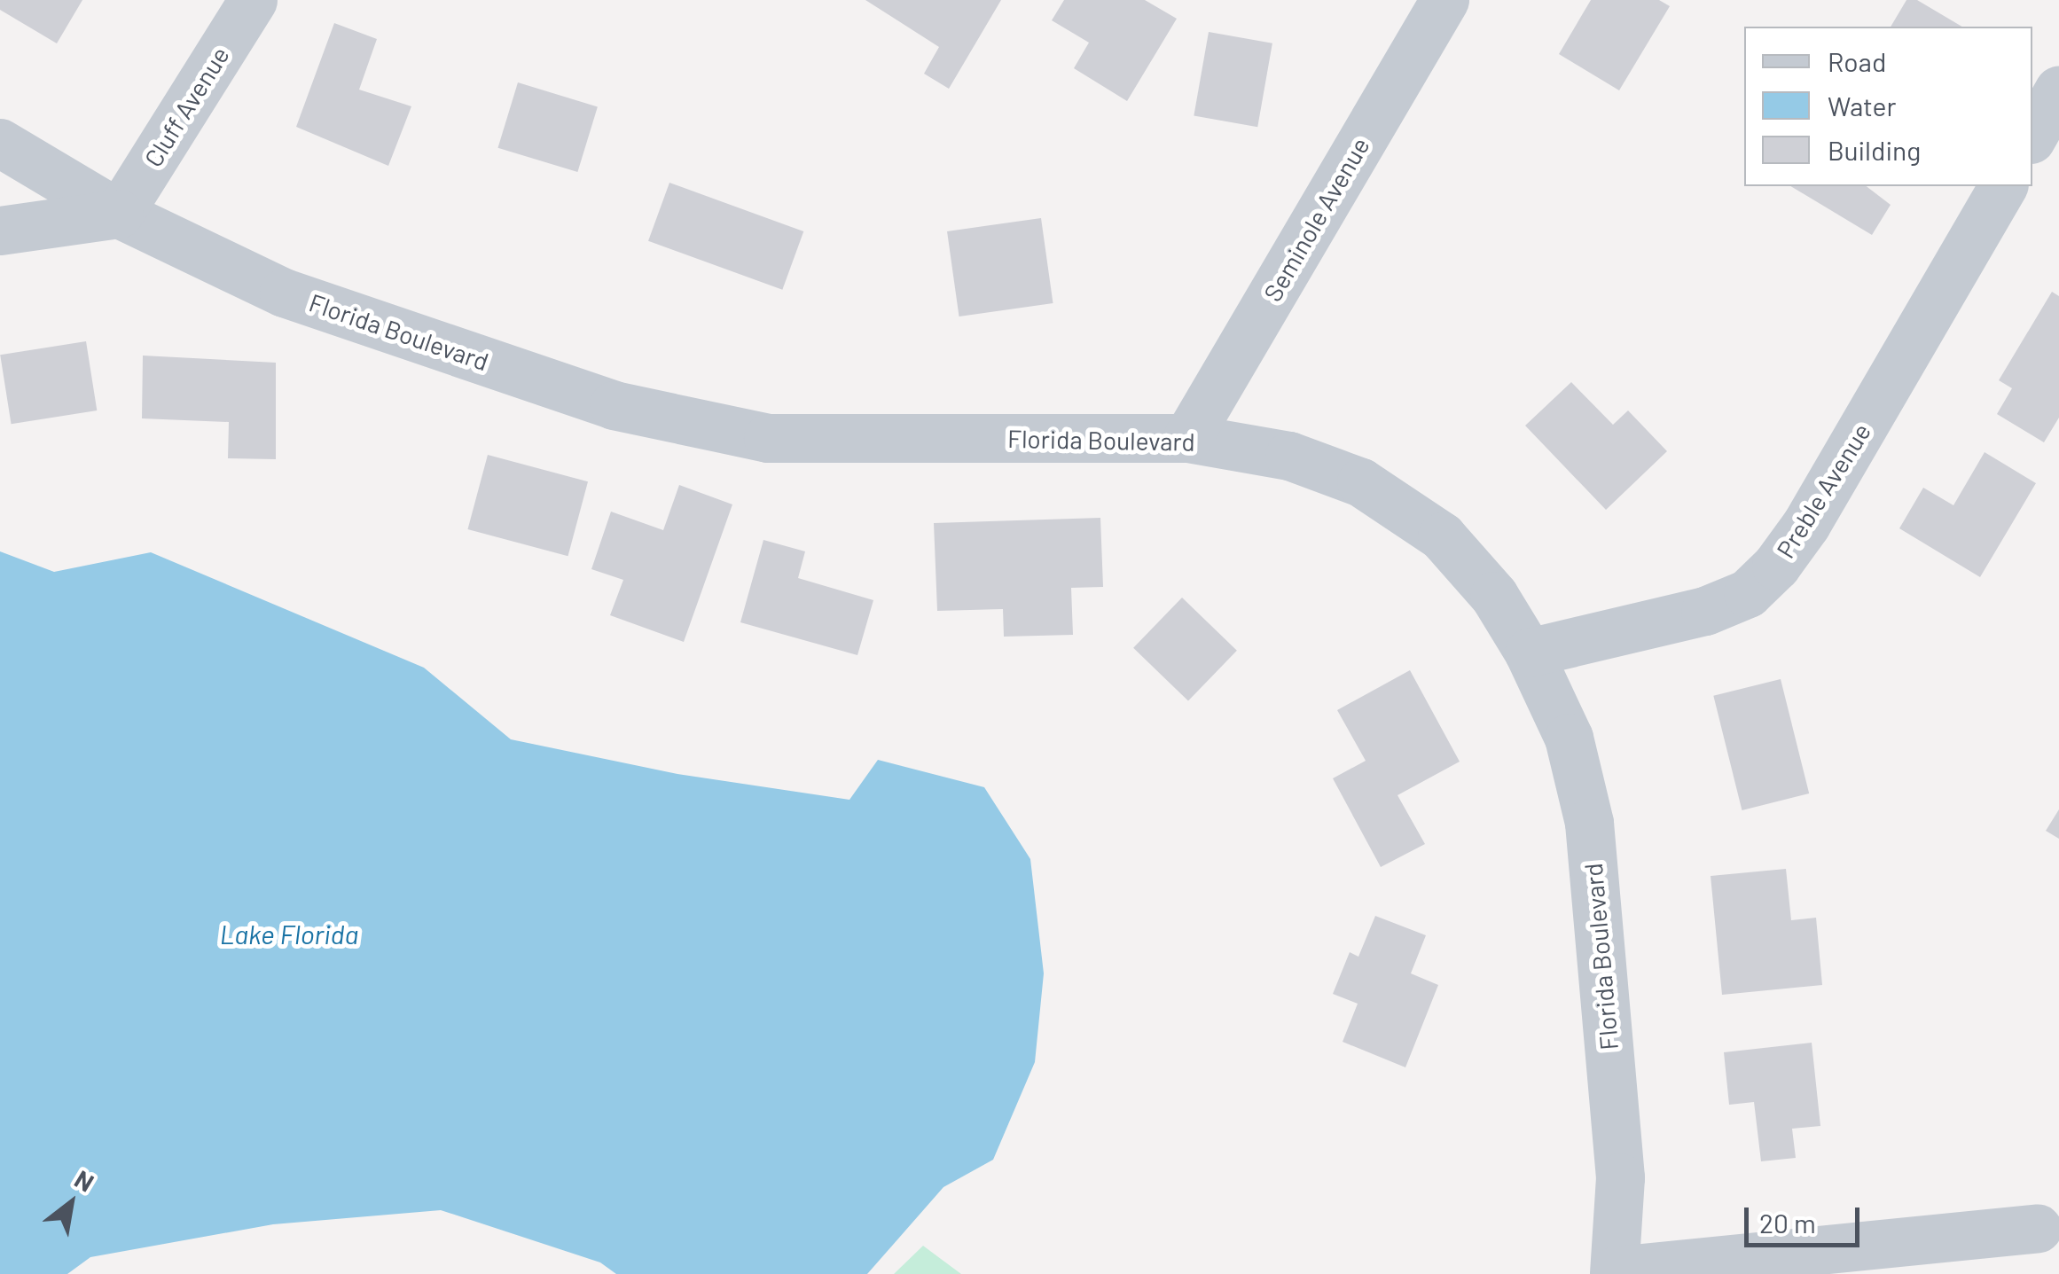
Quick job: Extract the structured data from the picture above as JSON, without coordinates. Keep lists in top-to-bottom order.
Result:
{
  "streets": {
    "street": [
      "Cluff Avenue",
      "Seminole Avenue",
      "Florida Boulevard",
      "Preble Avenue"
    ]
  },
  "crossings": [
    ["Cluff Avenue", "Florida Boulevard"],
    ["Seminole Avenue", "Florida Boulevard"],
    ["Florida Boulevard", "Preble Avenue"]
  ],
  "water": ["Lake Florida"],
  "legend": ["Road", "Water", "Building"],
  "scale_bar": "20 m",
  "north": "top right"
}
